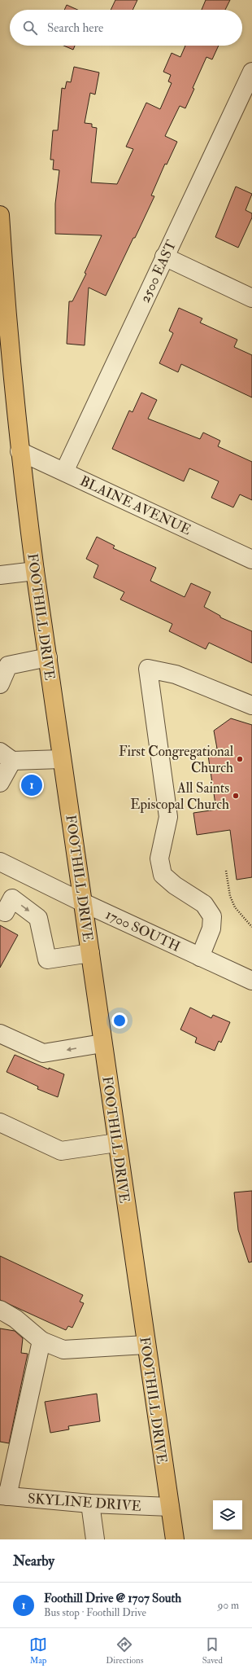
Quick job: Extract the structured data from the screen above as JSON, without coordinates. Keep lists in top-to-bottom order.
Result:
{
  "streets": {
    "main road": ["FOOTHILL DRIVE"],
    "street": [
      "2500 EAST",
      "BLAINE AVENUE",
      "1700 SOUTH",
      "SKYLINE DRIVE"
    ]
  },
  "crossings": [
    ["2500 EAST", "BLAINE AVENUE"],
    ["BLAINE AVENUE", "FOOTHILL DRIVE"],
    ["FOOTHILL DRIVE", "1700 SOUTH"],
    ["FOOTHILL DRIVE", "SKYLINE DRIVE"]
  ],
  "places": ["First Congregational Church", "All Saints Episcopal Church"],
  "page": {
    "search": "Search here",
    "pins": "1",
    "heading": "Nearby",
    "list": [
      {
        "mark": "1",
        "name": "Foothill Drive @ 1707 South",
        "note": "Bus stop · Foothill Drive",
        "value": "90 m"
      }
    ],
    "nav": ["Map", "Directions", "Saved"]
  }
}
